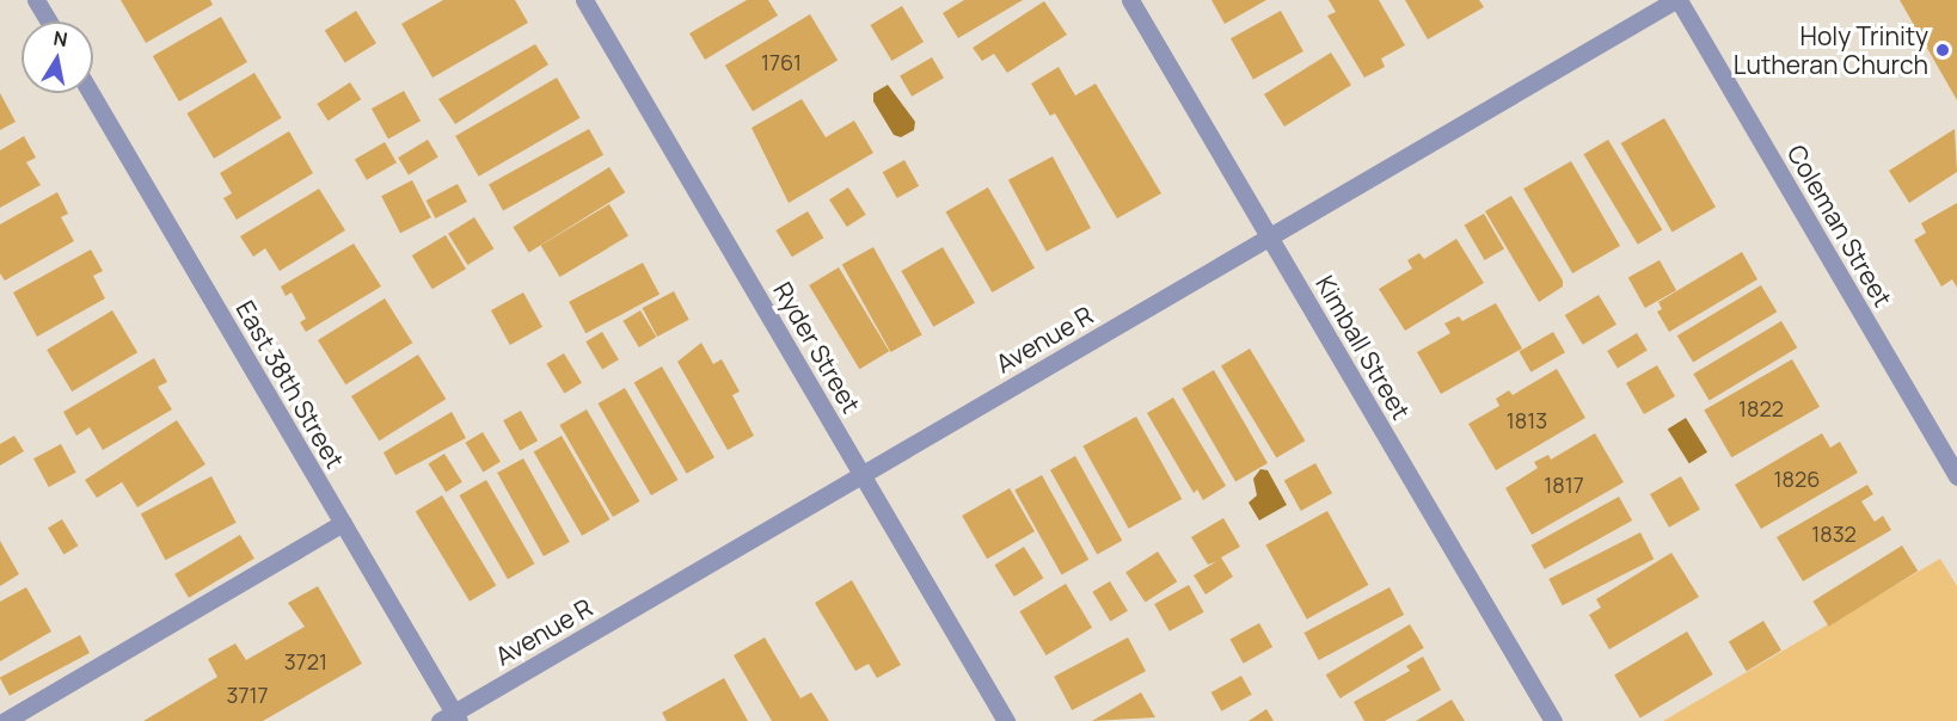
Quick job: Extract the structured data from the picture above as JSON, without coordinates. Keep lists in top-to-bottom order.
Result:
{
  "streets": {
    "street": [
      "Coleman Street",
      "Avenue R",
      "Ryder Street",
      "Kimball Street",
      "East 38th Street"
    ]
  },
  "crossings": [
    ["Coleman Street", "Avenue R"],
    ["Avenue R", "Ryder Street"],
    ["Avenue R", "Kimball Street"],
    ["Avenue R", "East 38th Street"]
  ],
  "places": ["Holy Trinity Lutheran Church"],
  "house_numbers": [
    "1761",
    "1822",
    "1813",
    "1826",
    "1817",
    "1832",
    "3721",
    "3717"
  ],
  "north": "top"
}
